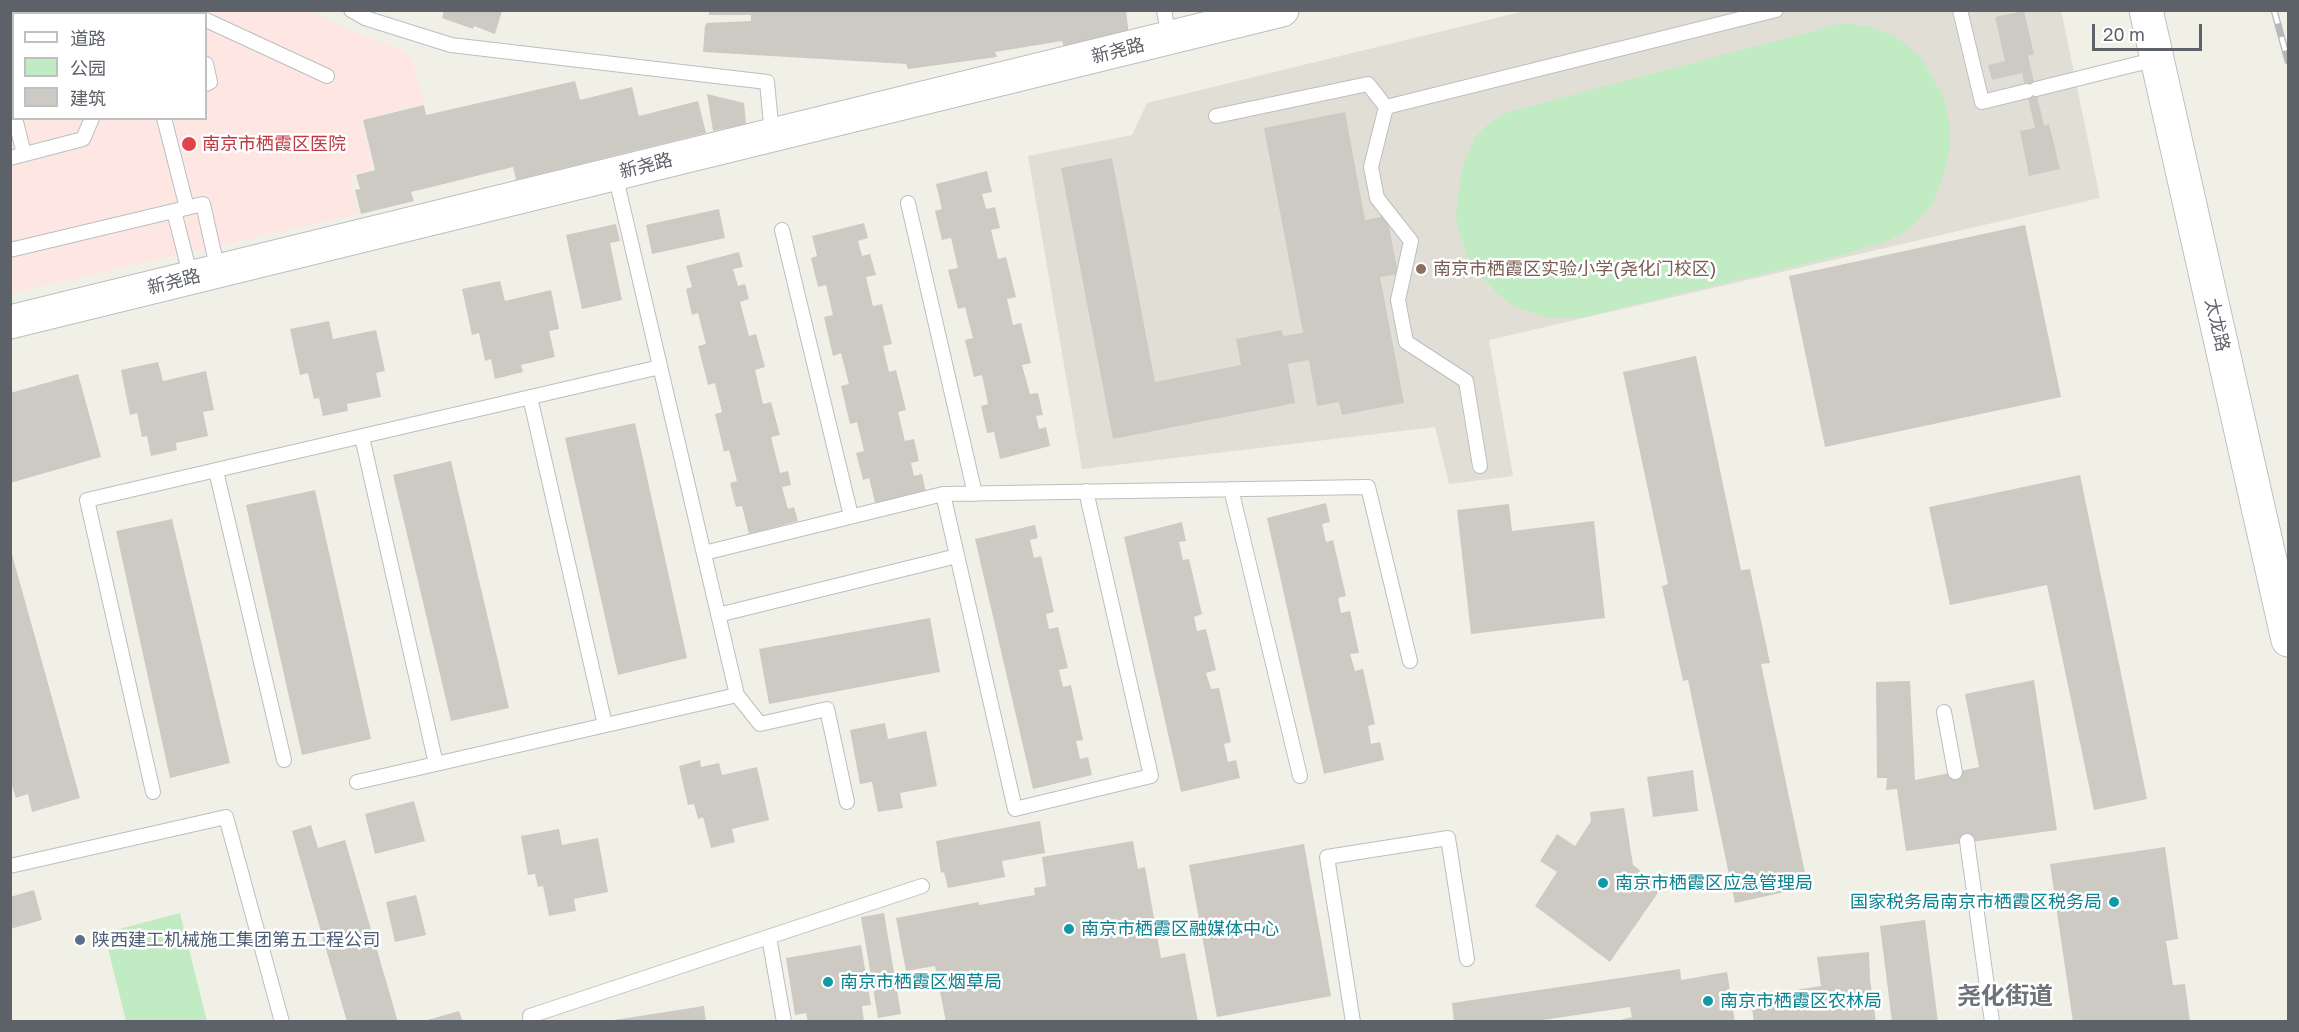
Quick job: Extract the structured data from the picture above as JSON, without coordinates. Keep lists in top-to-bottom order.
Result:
{
  "streets": {
    "street": ["新尧路", "太龙路"]
  },
  "districts": ["尧化街道"],
  "places": [
    "南京市栖霞区医院",
    "南京市栖霞区实验小学(尧化门校区)",
    "南京市栖霞区应急管理局",
    "国家税务局南京市栖霞区税务局",
    "南京市栖霞区融媒体中心",
    "陕西建工机械施工集团第五工程公司",
    "南京市栖霞区烟草局",
    "南京市栖霞区农林局"
  ],
  "legend": ["道路", "公园", "建筑"],
  "scale_bar": "20 m"
}
